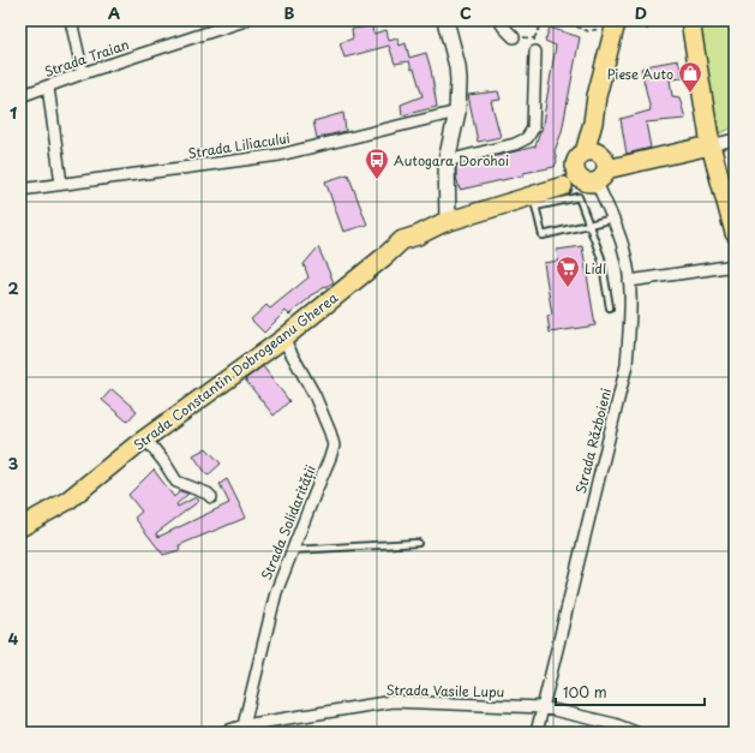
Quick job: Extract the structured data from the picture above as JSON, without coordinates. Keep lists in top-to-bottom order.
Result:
{
  "streets": {
    "main road": ["Strada Constantin Dobrogeanu Gherea"],
    "street": [
      "Strada Traian",
      "Strada Liliacului",
      "Strada Războieni",
      "Strada Solidarității",
      "Strada Vasile Lupu"
    ]
  },
  "crossings": [
    ["Strada Constantin Dobrogeanu Gherea", "Strada Războieni"],
    ["Strada Constantin Dobrogeanu Gherea", "Strada Solidarității"],
    ["Strada Războieni", "Strada Vasile Lupu"],
    ["Strada Solidarității", "Strada Vasile Lupu"]
  ],
  "places": {
    "shop": ["Piese Auto"],
    "bus stop": ["Autogara Dorohoi"],
    "supermarket": ["Lidl"]
  },
  "scale_bar": "100 m",
  "grid": {
    "columns": [
      "A",
      "B",
      "C",
      "D"
    ],
    "rows": [
      "1",
      "2",
      "3",
      "4"
    ]
  }
}
